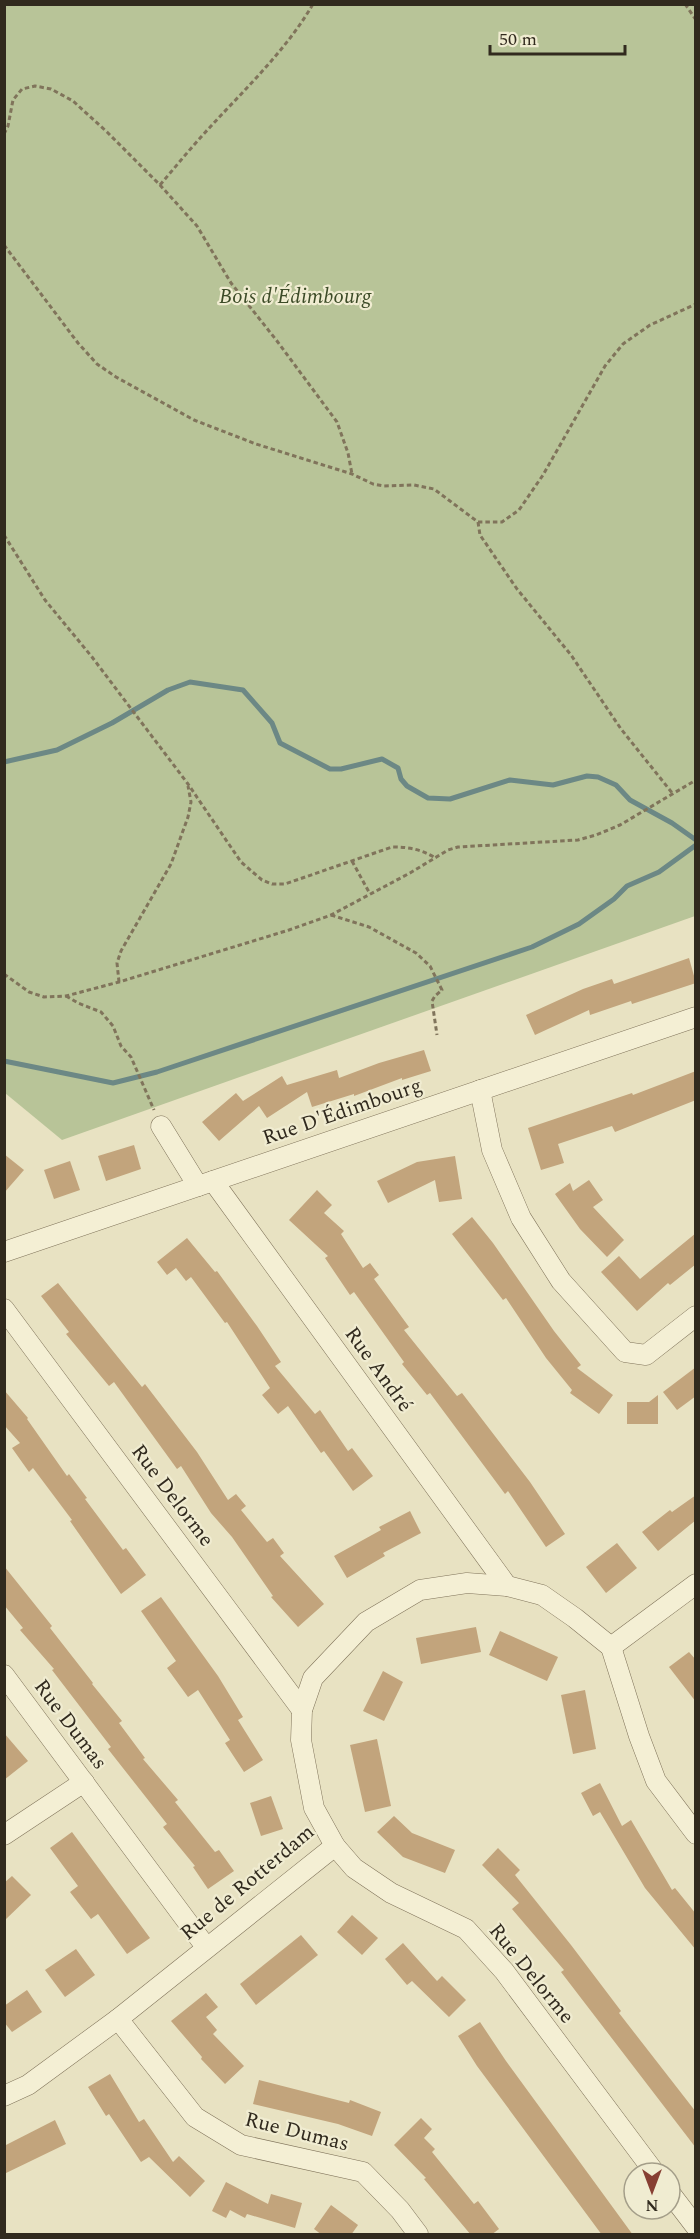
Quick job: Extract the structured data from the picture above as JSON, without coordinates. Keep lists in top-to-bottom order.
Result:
{
  "streets": {
    "street": [
      "Rue D'Édimbourg",
      "Rue André",
      "Rue Delorme",
      "Rue Dumas",
      "Rue de Rotterdam"
    ]
  },
  "crossings": [
    ["Rue D'Édimbourg", "Rue André"],
    ["Rue André", "Rue de Rotterdam"],
    ["Rue Delorme", "Rue de Rotterdam"],
    ["Rue Dumas", "Rue de Rotterdam"]
  ],
  "parks": ["Bois d'Édimbourg"],
  "scale_bar": "50 m",
  "north": "bottom"
}
